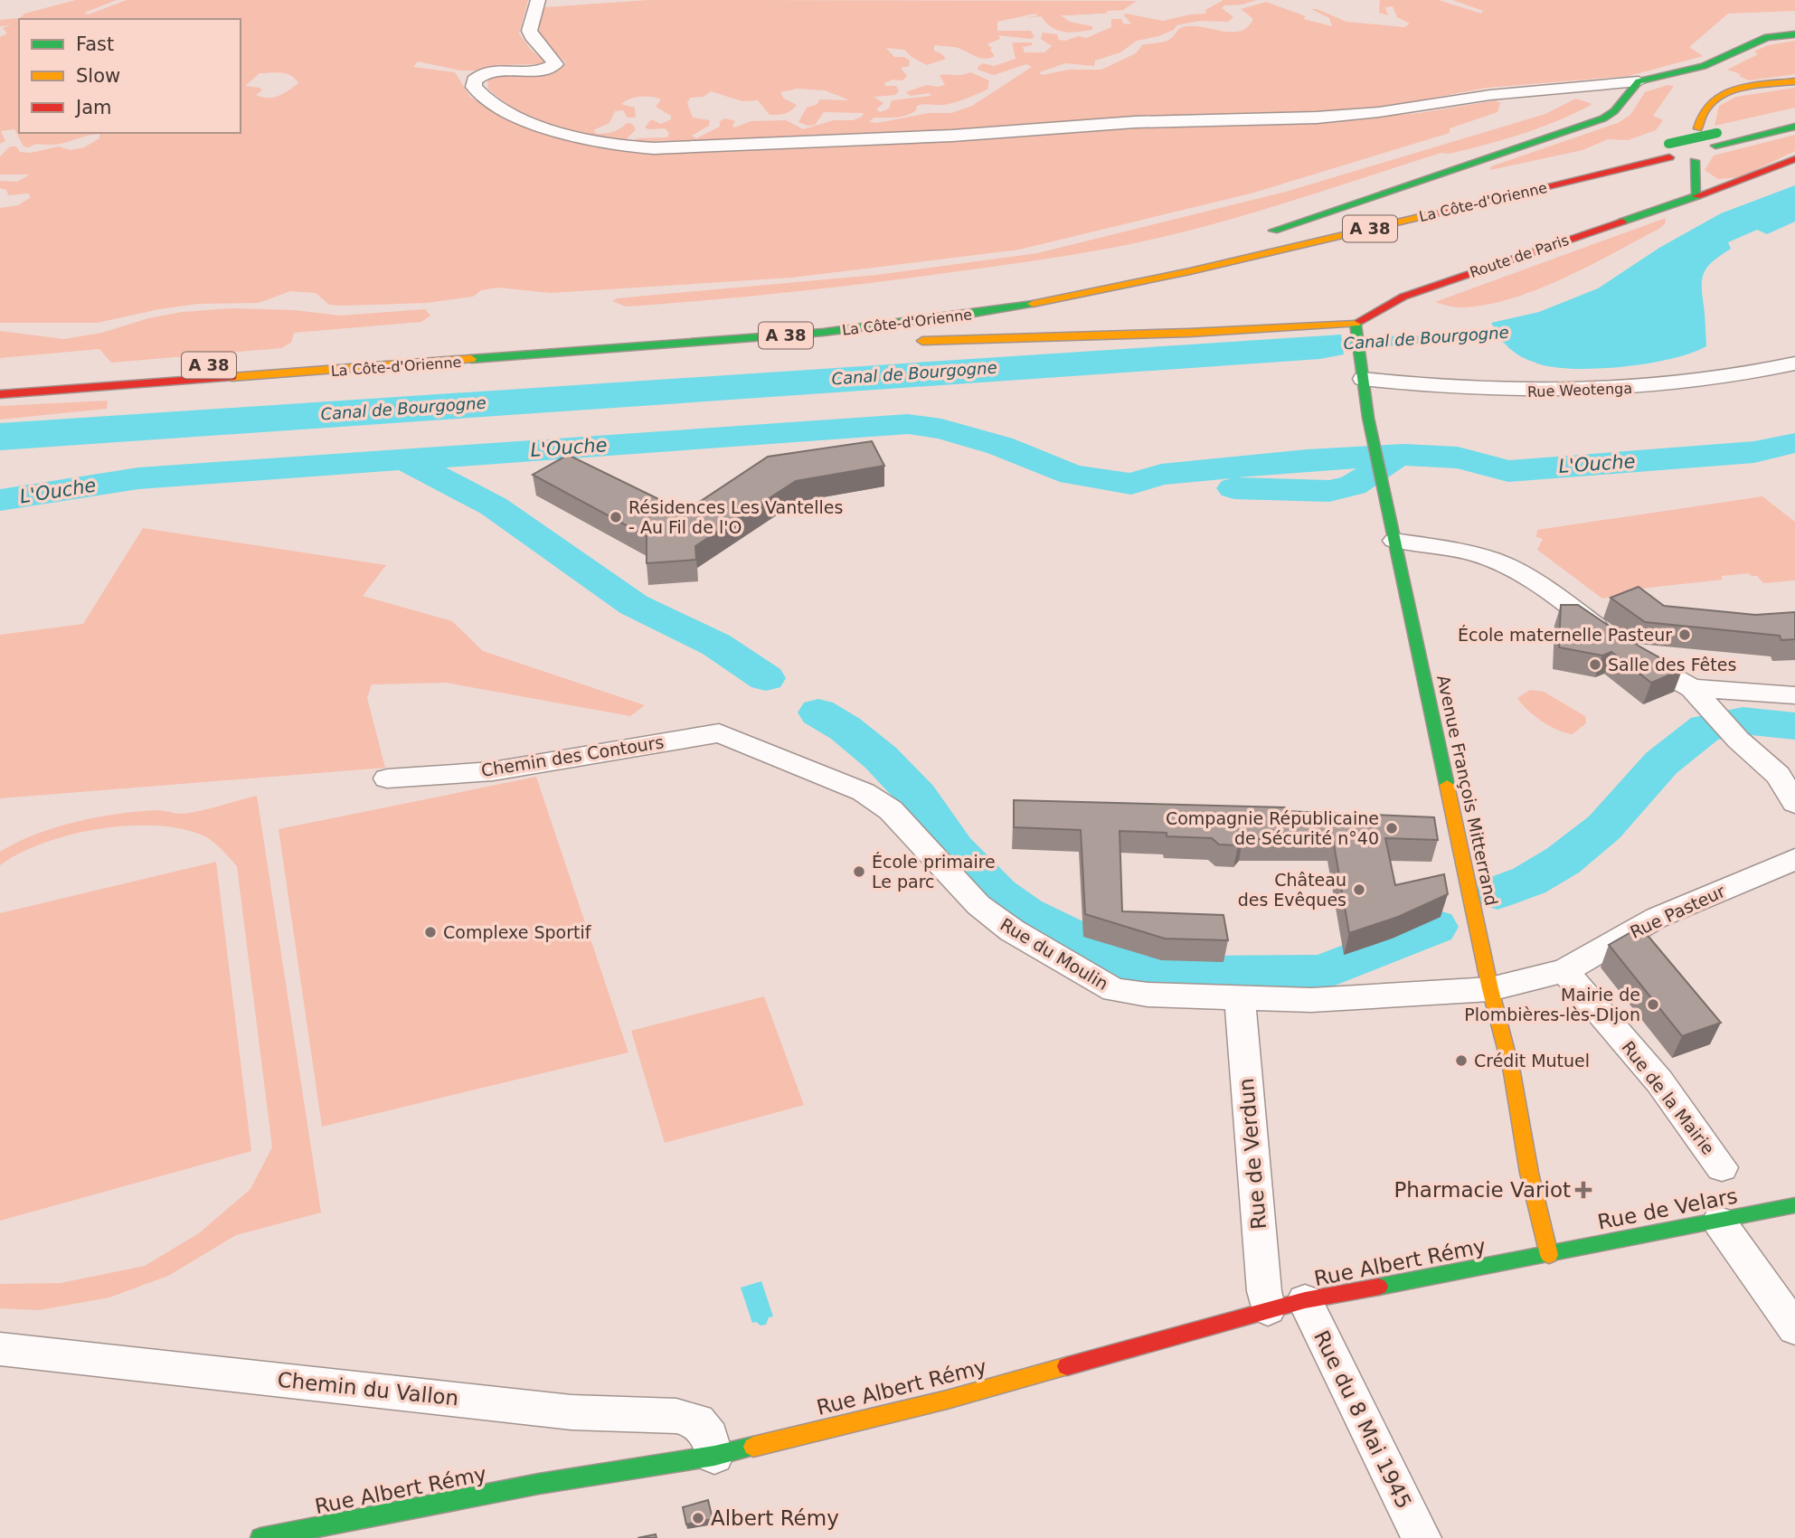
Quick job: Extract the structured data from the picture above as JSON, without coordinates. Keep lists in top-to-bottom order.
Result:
{
  "streets": {
    "main road": [
      "La Côte-d'Orienne",
      "A 38",
      "Route de Paris",
      "Avenue François Mitterrand",
      "Rue de Velars",
      "Rue Albert Rémy"
    ],
    "street": [
      "Rue Weotenga",
      "Chemin des Contours",
      "Rue Pasteur",
      "Rue du Moulin",
      "Rue de la Mairie",
      "Rue de Verdun",
      "Chemin du Vallon",
      "Rue du 8 Mai 1945"
    ]
  },
  "crossings": [
    ["Route de Paris", "Avenue François Mitterrand"],
    ["Rue Weotenga", "Avenue François Mitterrand"],
    ["Chemin des Contours", "Rue du Moulin"],
    ["Avenue François Mitterrand", "Rue Pasteur"],
    ["Avenue François Mitterrand", "Rue du Moulin"],
    ["Avenue François Mitterrand", "Rue de Velars"],
    ["Avenue François Mitterrand", "Rue Albert Rémy"],
    ["Rue Pasteur", "Rue du Moulin"],
    ["Rue Pasteur", "Rue de la Mairie"],
    ["Rue du Moulin", "Rue de Verdun"],
    ["Rue de Verdun", "Rue Albert Rémy"],
    ["Rue de Velars", "Rue Albert Rémy"],
    ["Rue Albert Rémy", "Chemin du Vallon"],
    ["Rue Albert Rémy", "Rue du 8 Mai 1945"]
  ],
  "water": ["Canal de Bourgogne", "L'Ouche"],
  "places": {
    "other": [
      "Résidences Les Vantelles - Au Fil de l'O",
      "École maternelle Pasteur",
      "Salle des Fêtes",
      "Compagnie Républicaine de Sécurité n°40",
      "École primaire Le parc",
      "Château des Evêques",
      "Complexe Sportif",
      "Mairie de Plombières-lès-DIjon",
      "Crédit Mutuel",
      "Albert Rémy"
    ],
    "health": ["Pharmacie Variot"]
  },
  "legend": ["Fast", "Slow", "Jam"]
}
